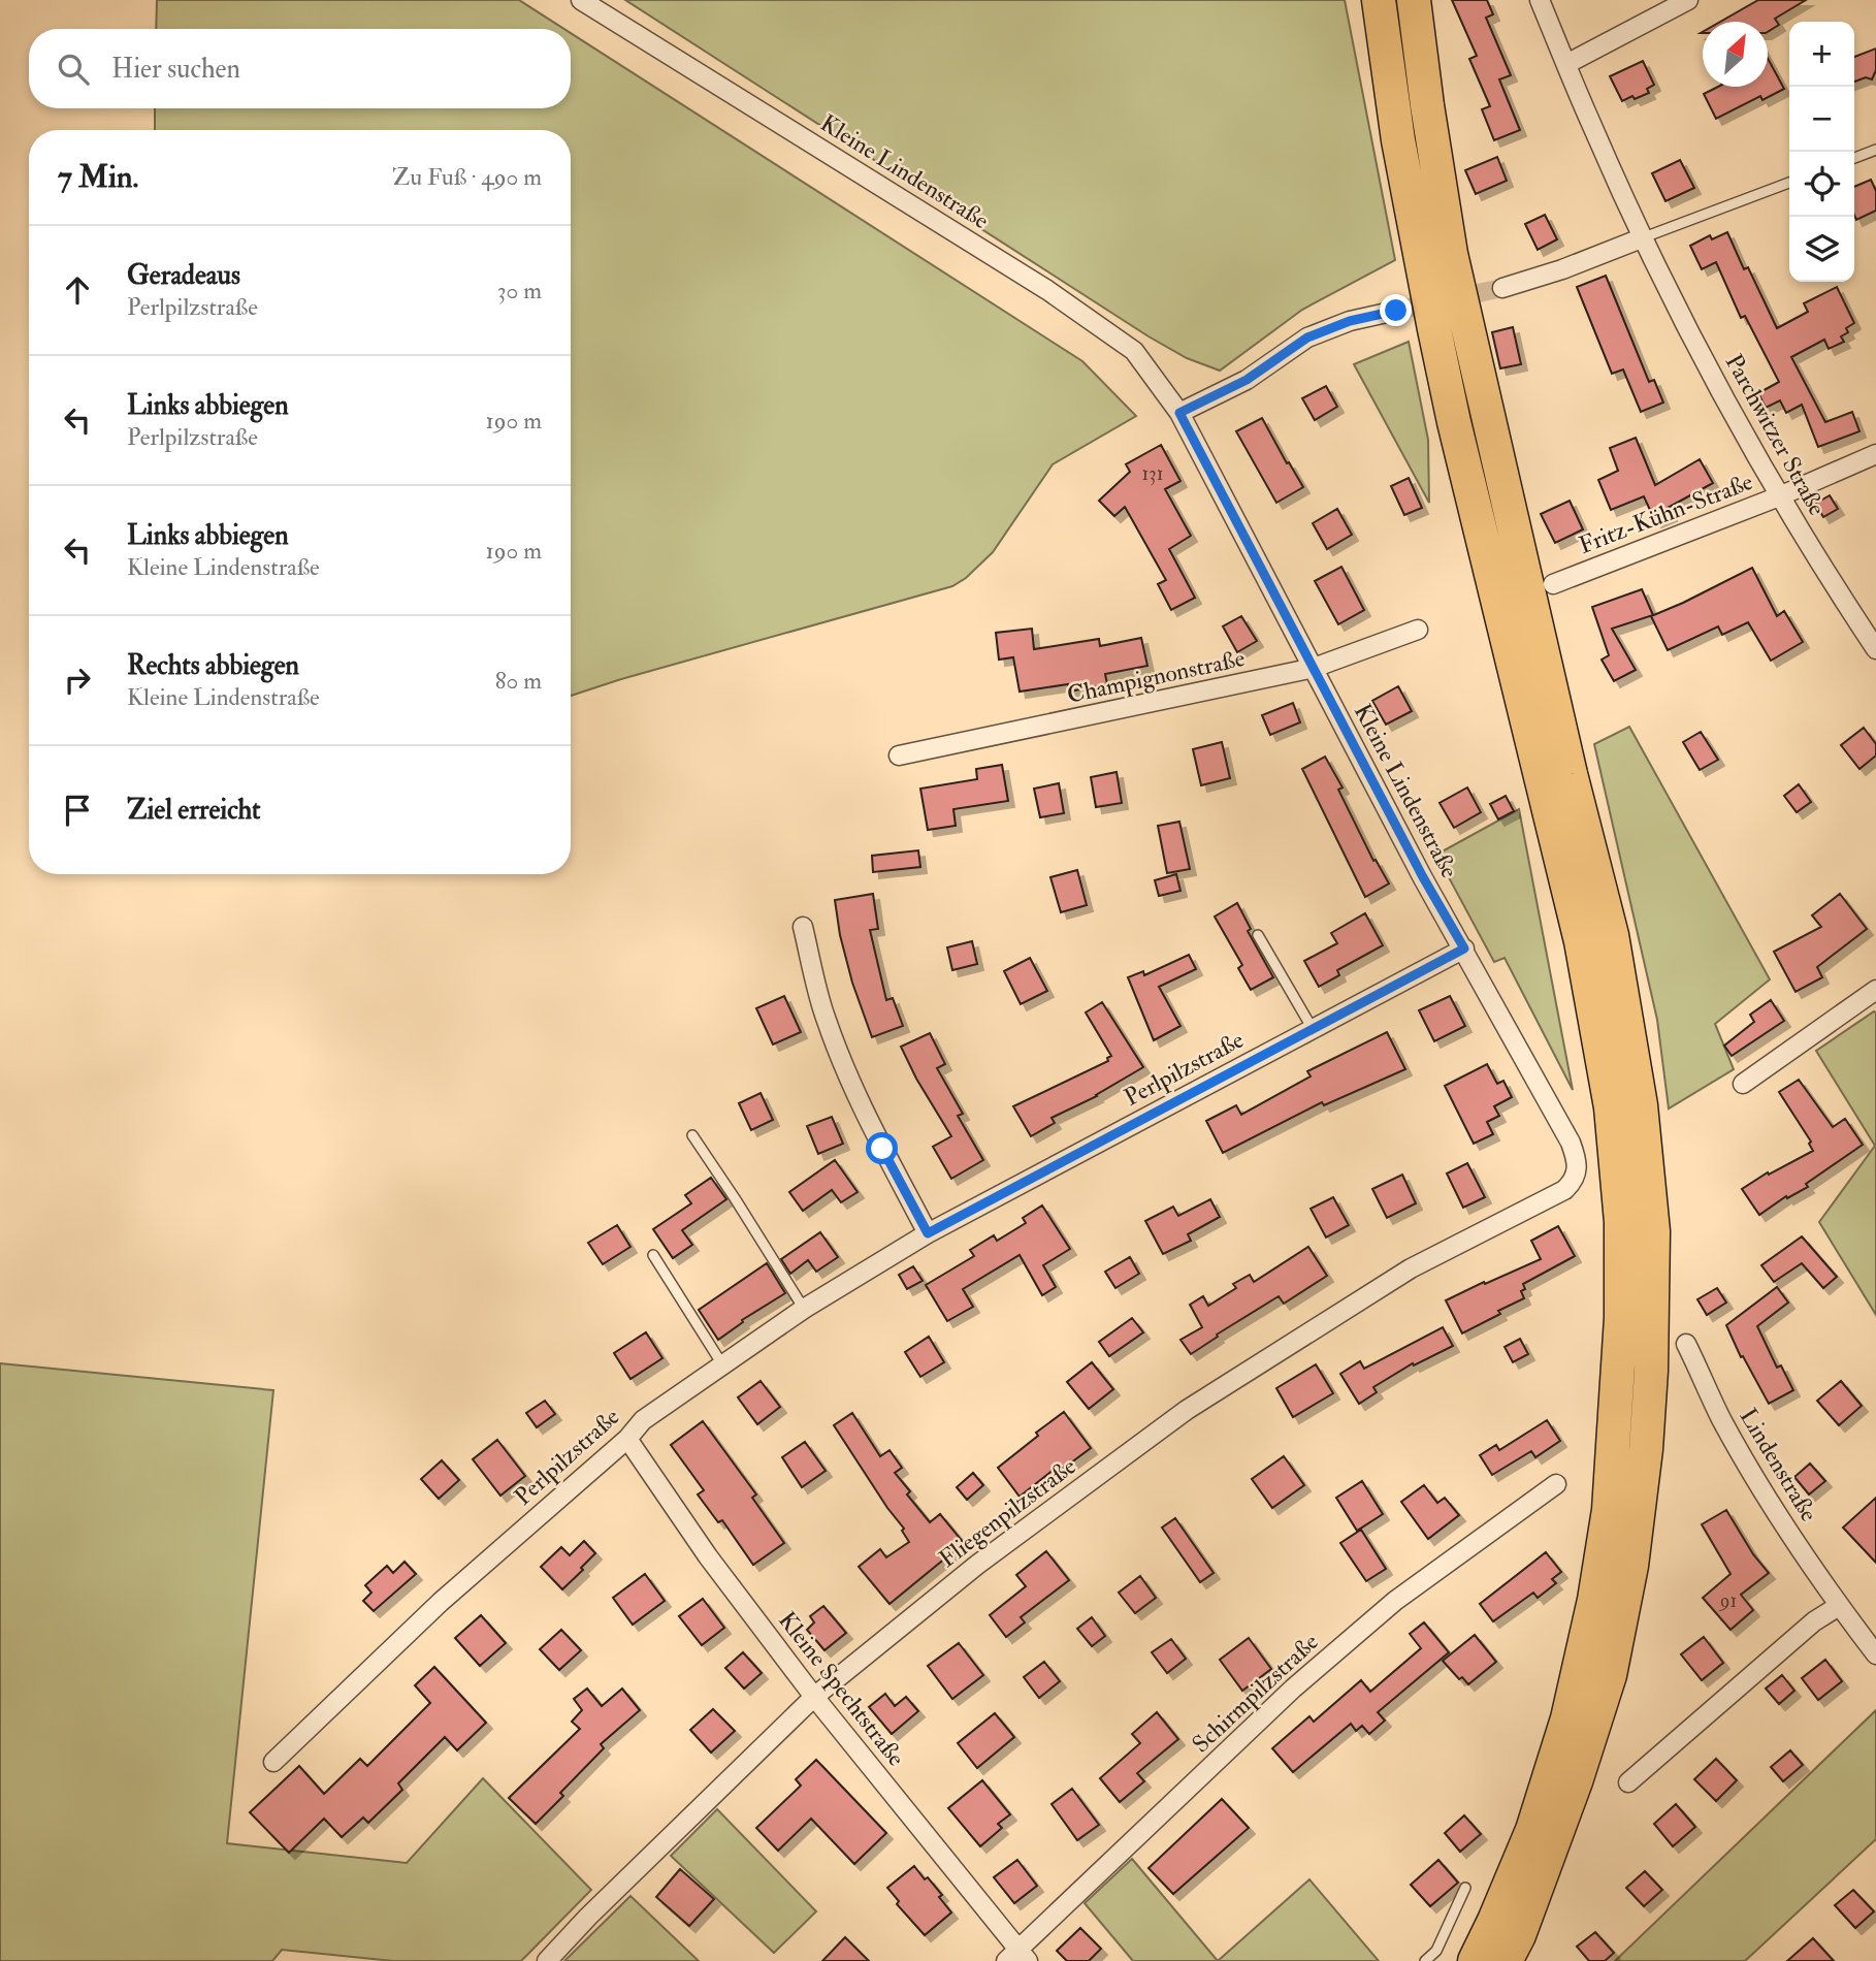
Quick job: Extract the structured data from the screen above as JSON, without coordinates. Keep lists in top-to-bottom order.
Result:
{
  "streets": {
    "street": [
      "Kleine Lindenstraße",
      "Parchwitzer Straße",
      "Fritz-Kühn-Straße",
      "Champignonstraße",
      "Perlpilzstraße",
      "Lindenstraße",
      "Fliegenpilzstraße",
      "Kleine Spechtstraße",
      "Schirmpilzstraße"
    ]
  },
  "crossings": [
    ["Kleine Lindenstraße", "Champignonstraße"],
    ["Kleine Lindenstraße", "Perlpilzstraße"],
    ["Kleine Lindenstraße", "Fliegenpilzstraße"],
    ["Parchwitzer Straße", "Fritz-Kühn-Straße"],
    ["Perlpilzstraße", "Kleine Spechtstraße"],
    ["Fliegenpilzstraße", "Kleine Spechtstraße"],
    ["Kleine Spechtstraße", "Schirmpilzstraße"]
  ],
  "house_numbers": ["131", "91"],
  "north": "top right",
  "page": {
    "map_buttons": ["+", "−"],
    "search": "Hier suchen",
    "heading": ["7 Min.", "Zu Fuß · 490 m"],
    "list": [
      ["Geradeaus", "Perlpilzstraße", "30 m"],
      ["Links abbiegen", "Perlpilzstraße", "190 m"],
      ["Links abbiegen", "Kleine Lindenstraße", "190 m"],
      ["Rechts abbiegen", "Kleine Lindenstraße", "80 m"],
      "Ziel erreicht"
    ]
  }
}
